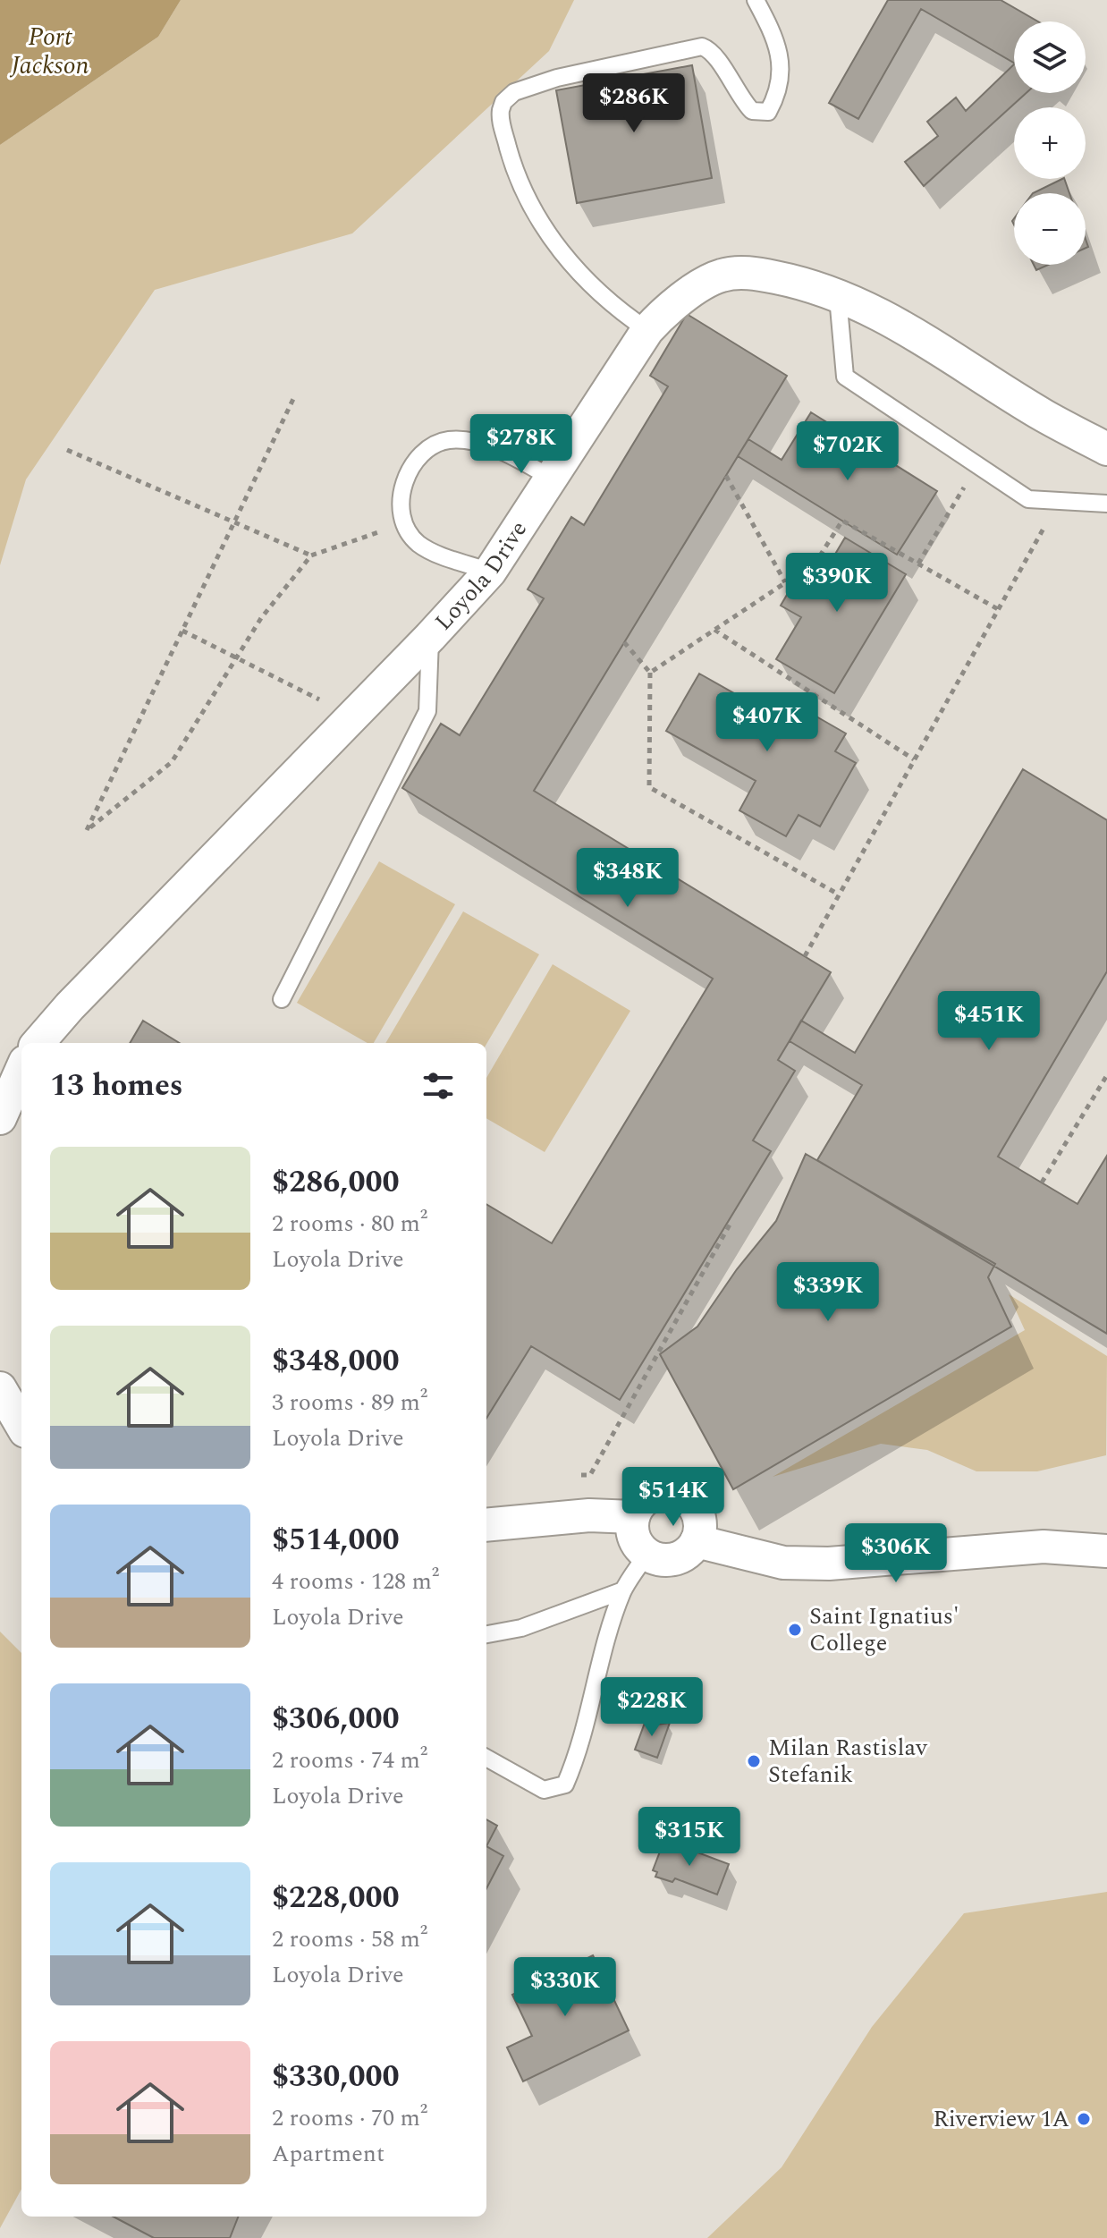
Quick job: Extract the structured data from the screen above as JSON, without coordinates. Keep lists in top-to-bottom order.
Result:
{
  "streets": {
    "street": ["Loyola Drive"]
  },
  "water": ["Port Jackson"],
  "places": ["Saint Ignatius' College", "Milan Rastislav Stefanik", "Riverview 1A"],
  "page": {
    "map_buttons": ["+", "−"],
    "price": [
      "$286K",
      "$278K",
      "$702K",
      "$390K",
      "$407K",
      "$348K",
      "$451K",
      "$339K",
      "$514K",
      "$306K",
      "$228K",
      "$315K",
      "$330K"
    ],
    "heading": "13 homes",
    "list": [
      {
        "name": "$286,000",
        "note": "2 rooms · 80 m² · Loyola Drive"
      },
      {
        "name": "$348,000",
        "note": "3 rooms · 89 m² · Loyola Drive"
      },
      {
        "name": "$514,000",
        "note": "4 rooms · 128 m² · Loyola Drive"
      },
      {
        "name": "$306,000",
        "note": "2 rooms · 74 m² · Loyola Drive"
      },
      {
        "name": "$228,000",
        "note": "2 rooms · 58 m² · Loyola Drive"
      },
      {
        "name": "$330,000",
        "note": "2 rooms · 70 m² · Apartment"
      }
    ]
  }
}
